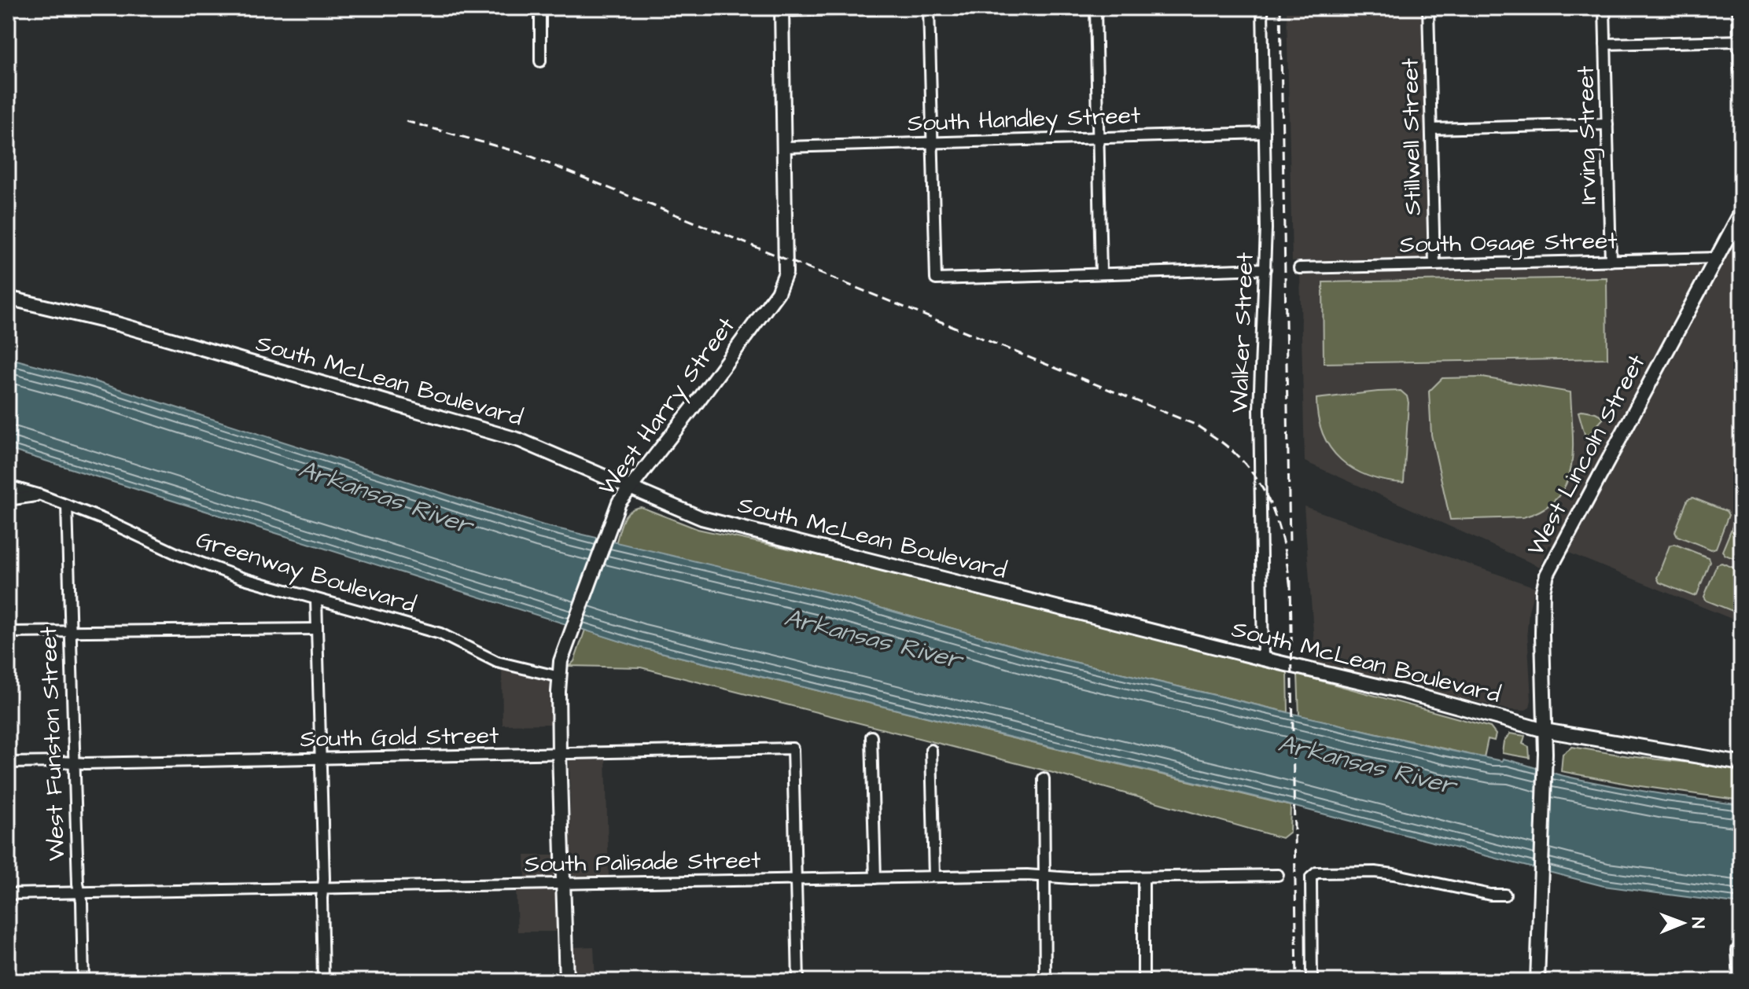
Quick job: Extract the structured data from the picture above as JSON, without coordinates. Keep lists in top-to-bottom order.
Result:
{
  "streets": {
    "street": [
      "South Handley Street",
      "Irving Street",
      "Stillwell Street",
      "South Osage Street",
      "Walker Street",
      "South McLean Boulevard",
      "West Harry Street",
      "West Lincoln Street",
      "Greenway Boulevard",
      "South Gold Street",
      "West Funston Street",
      "South Palisade Street"
    ]
  },
  "crossings": [
    ["South Handley Street", "Walker Street"],
    ["South Handley Street", "West Harry Street"],
    ["Irving Street", "South Osage Street"],
    ["Stillwell Street", "South Osage Street"],
    ["South Osage Street", "West Lincoln Street"],
    ["Walker Street", "South McLean Boulevard"],
    ["South McLean Boulevard", "West Harry Street"],
    ["South McLean Boulevard", "West Lincoln Street"],
    ["West Harry Street", "Greenway Boulevard"],
    ["West Harry Street", "South Gold Street"],
    ["West Harry Street", "South Palisade Street"],
    ["Greenway Boulevard", "West Funston Street"],
    ["South Gold Street", "West Funston Street"],
    ["South Gold Street", "South Palisade Street"],
    ["West Funston Street", "South Palisade Street"]
  ],
  "water": ["Arkansas River"],
  "north": "right"
}
